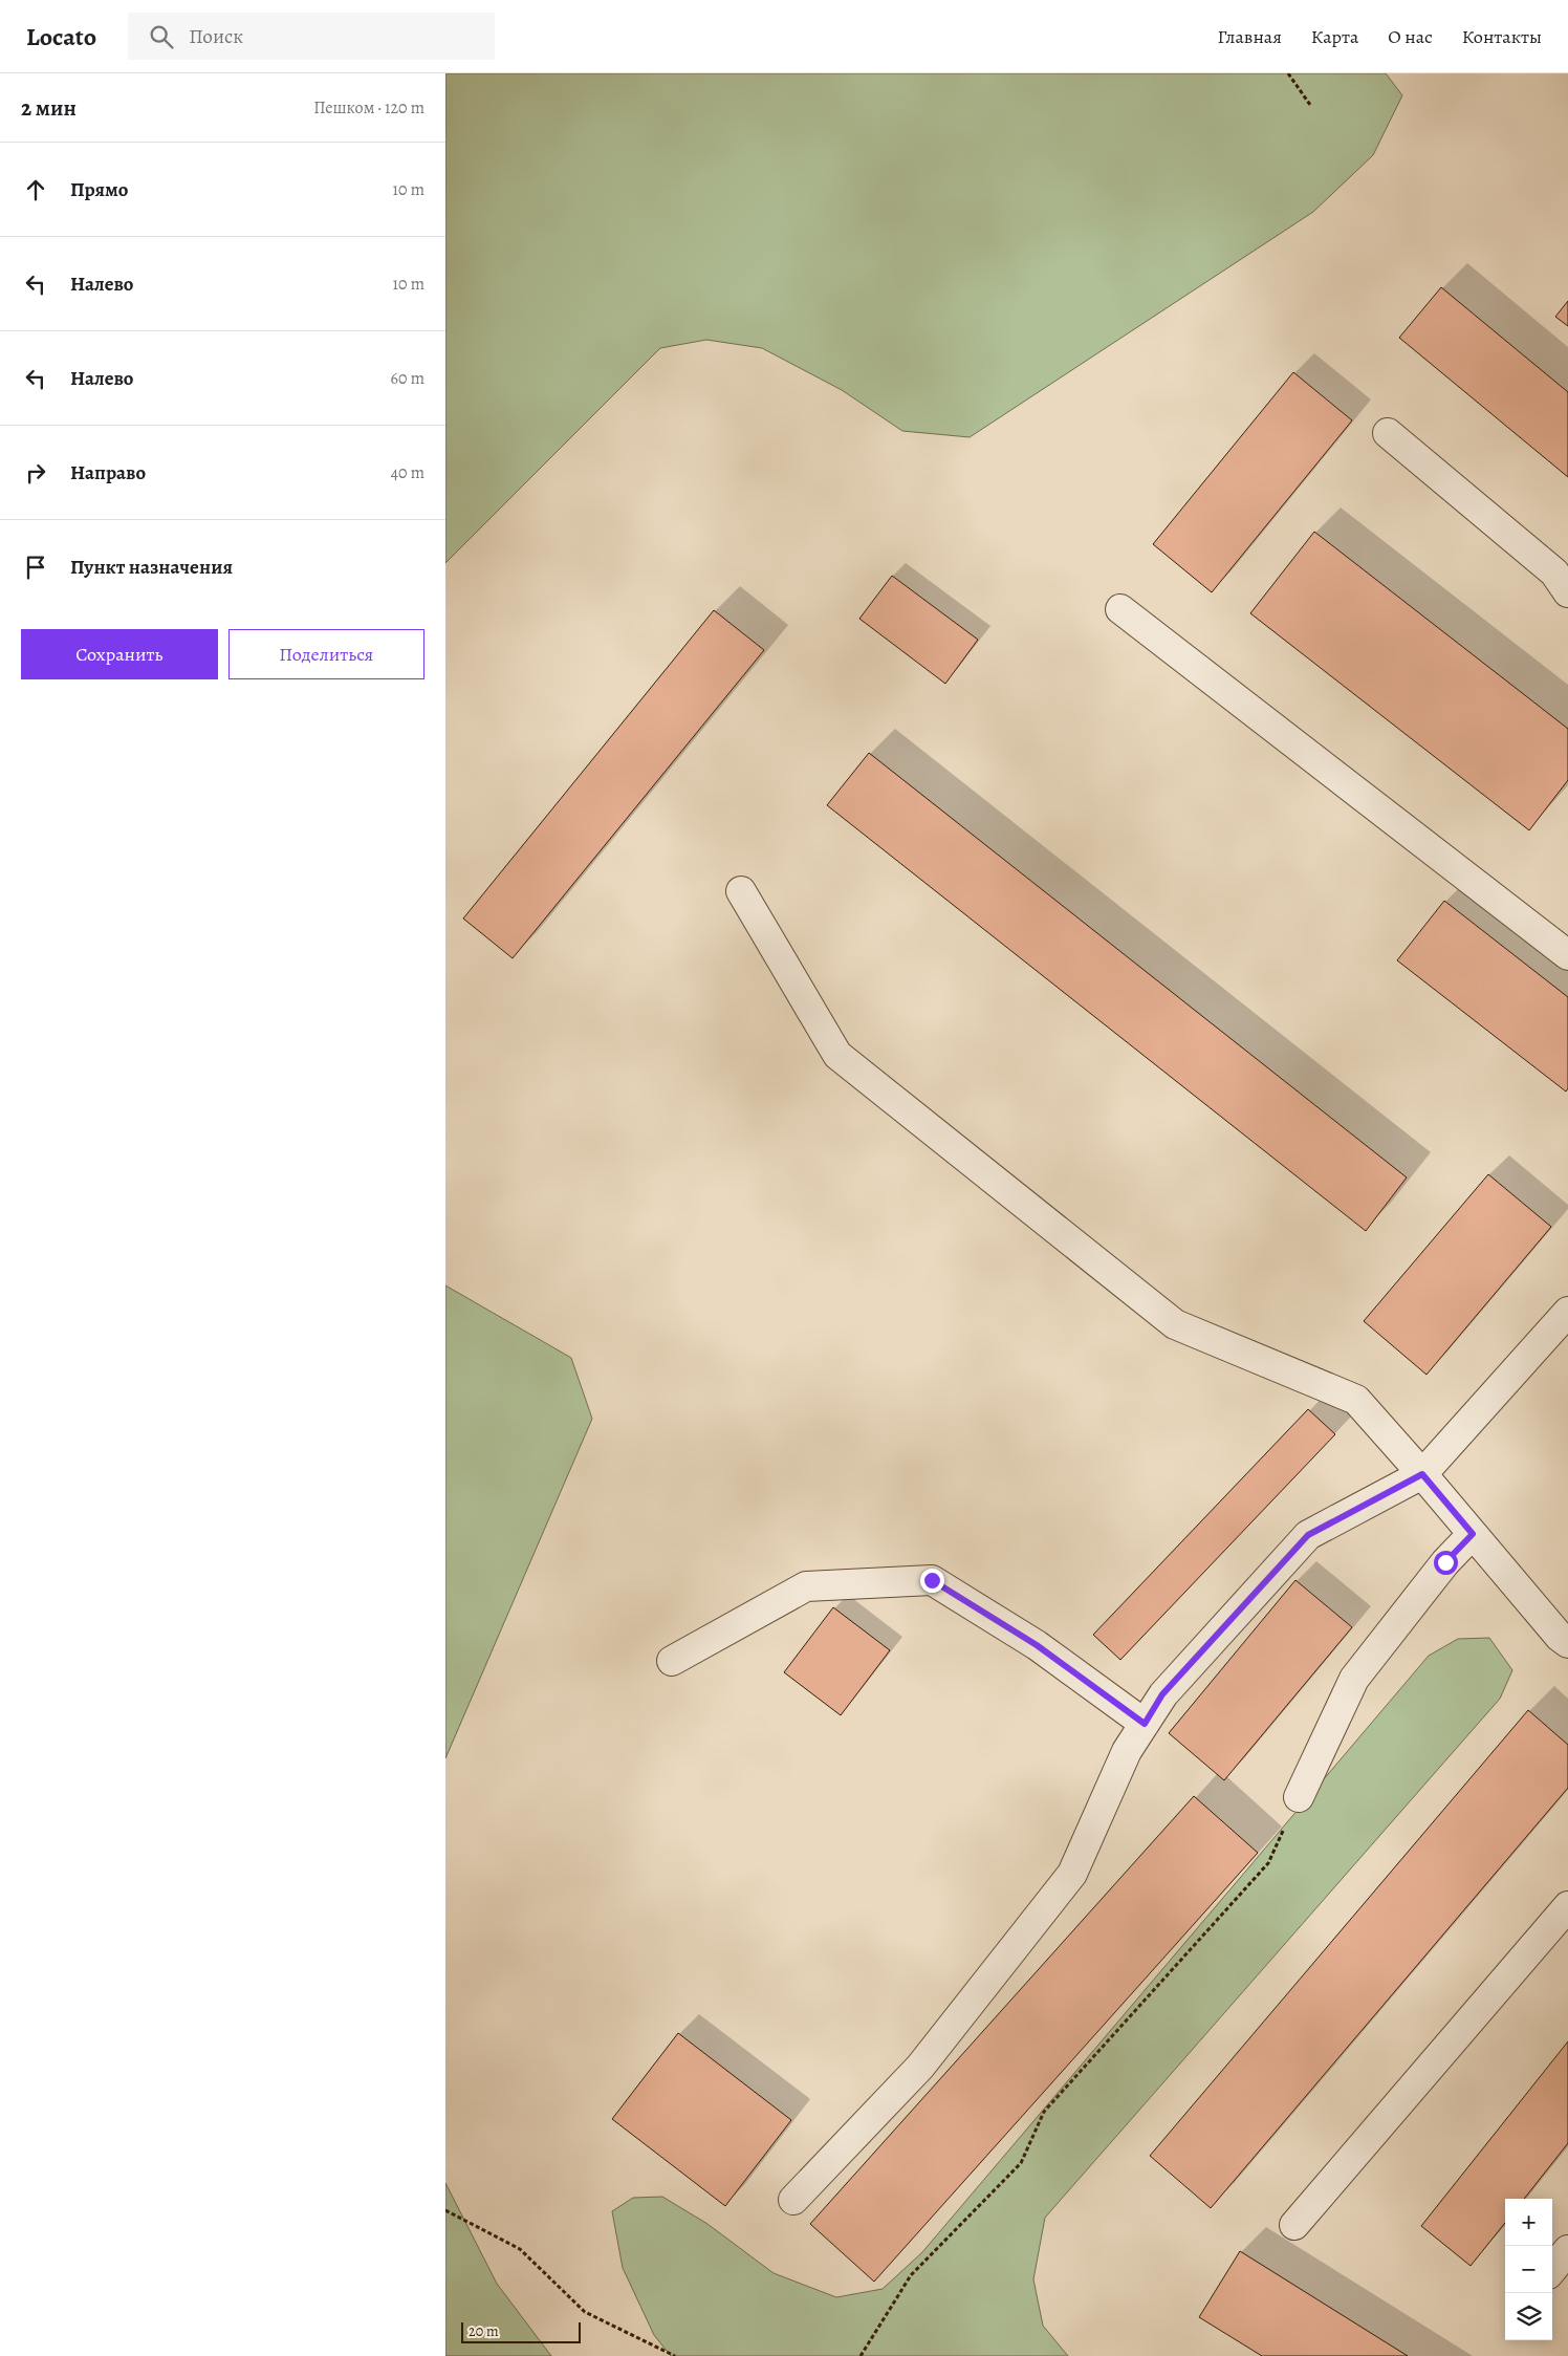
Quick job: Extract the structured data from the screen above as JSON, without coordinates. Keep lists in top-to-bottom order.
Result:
{
  "scale_bar": "20 m",
  "page": {
    "header": "Locato",
    "search": "Поиск",
    "nav": [
      "Главная",
      "Карта",
      "О нас",
      "Контакты"
    ],
    "heading": ["2 мин", "Пешком · 120 m"],
    "list": [
      ["Прямо", "10 m"],
      ["Налево", "10 m"],
      ["Налево", "60 m"],
      ["Направо", "40 m"],
      "Пункт назначения"
    ],
    "buttons": ["Сохранить", "Поделиться"],
    "map_buttons": ["+", "−"],
    "scale": "20 m"
  }
}
